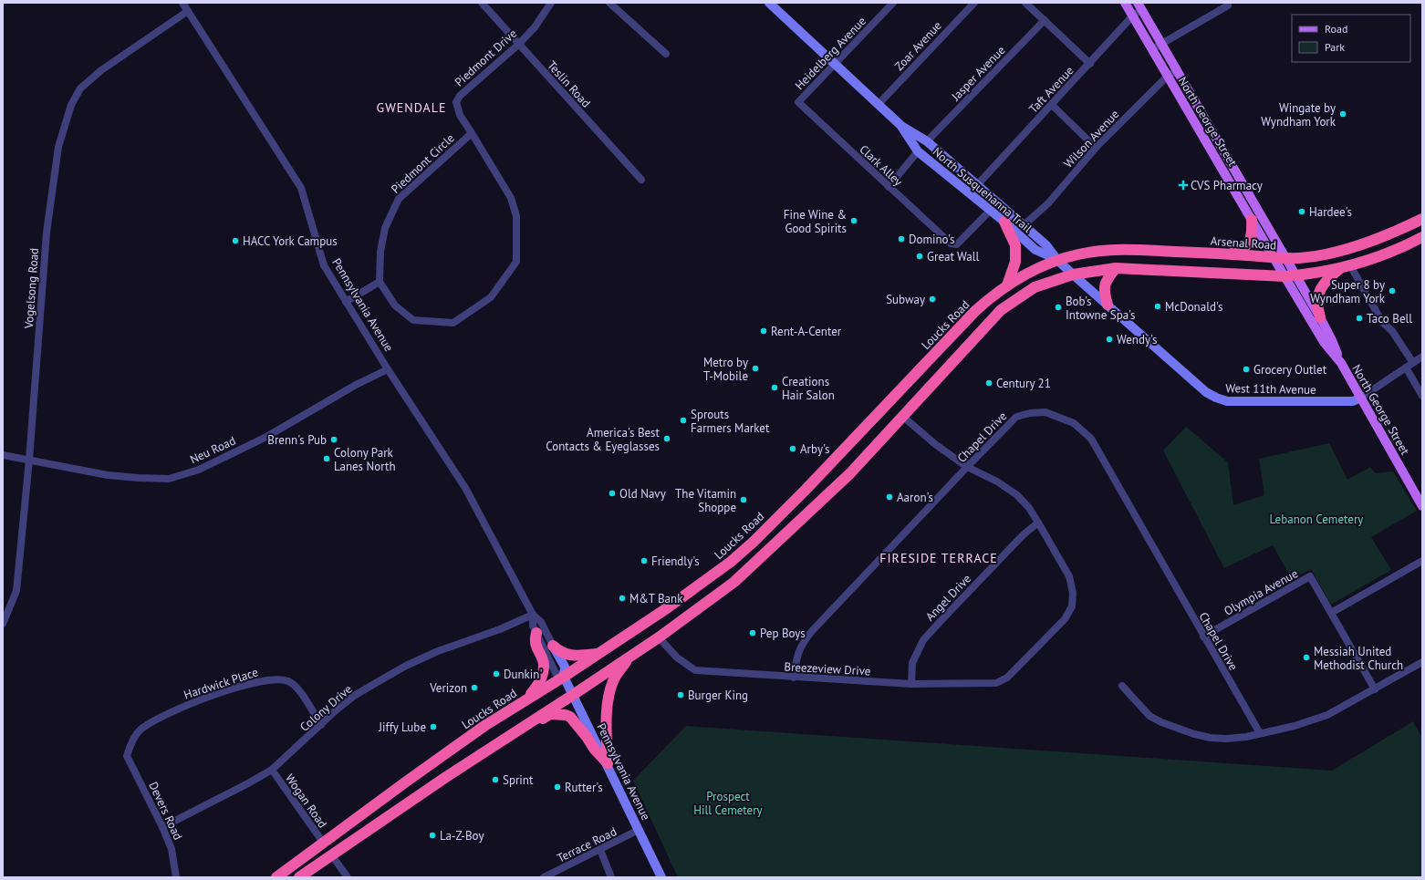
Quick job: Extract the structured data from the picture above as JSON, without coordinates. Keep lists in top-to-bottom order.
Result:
{
  "streets": {
    "highway": ["Arsenal Road", "Loucks Road"],
    "main road": [
      "North George Street",
      "North Susquehanna Trail",
      "Pennsylvania Avenue",
      "West 11th Avenue"
    ],
    "street": [
      "Zoar Avenue",
      "Heidelberg Avenue",
      "Piedmont Drive",
      "Jasper Avenue",
      "Teslin Road",
      "Taft Avenue",
      "Wilson Avenue",
      "Piedmont Circle",
      "Clark Alley",
      "Vogelsong Road",
      "Chapel Drive",
      "Neu Road",
      "Olympia Avenue",
      "Angel Drive",
      "Breezeview Drive",
      "Hardwick Place",
      "Colony Drive",
      "Wogan Road",
      "Devers Road",
      "Terrace Road"
    ]
  },
  "crossings": [
    ["Zoar Avenue", "North Susquehanna Trail"],
    ["Heidelberg Avenue", "Clark Alley"],
    ["Heidelberg Avenue", "North Susquehanna Trail"],
    ["Piedmont Drive", "Teslin Road"],
    ["Piedmont Drive", "Piedmont Circle"],
    ["Jasper Avenue", "North Susquehanna Trail"],
    ["Taft Avenue", "North George Street"],
    ["Taft Avenue", "North Susquehanna Trail"],
    ["North George Street", "Wilson Avenue"],
    ["North George Street", "Arsenal Road"],
    ["North George Street", "West 11th Avenue"],
    ["Wilson Avenue", "North Susquehanna Trail"],
    ["Clark Alley", "North Susquehanna Trail"],
    ["North Susquehanna Trail", "Arsenal Road"],
    ["North Susquehanna Trail", "Loucks Road"],
    ["North Susquehanna Trail", "West 11th Avenue"],
    ["Arsenal Road", "Loucks Road"],
    ["Vogelsong Road", "Pennsylvania Avenue"],
    ["Vogelsong Road", "Neu Road"],
    ["Pennsylvania Avenue", "Loucks Road"],
    ["Pennsylvania Avenue", "Neu Road"],
    ["Pennsylvania Avenue", "Colony Drive"],
    ["Pennsylvania Avenue", "Terrace Road"],
    ["Loucks Road", "Wogan Road"],
    ["Chapel Drive", "Olympia Avenue"],
    ["Chapel Drive", "Breezeview Drive"],
    ["Angel Drive", "Breezeview Drive"],
    ["Hardwick Place", "Colony Drive"],
    ["Hardwick Place", "Devers Road"],
    ["Colony Drive", "Wogan Road"],
    ["Colony Drive", "Devers Road"]
  ],
  "districts": ["GWENDALE", "FIRESIDE TERRACE"],
  "parks": ["Lebanon Cemetery", "Prospect Hill Cemetery"],
  "places": {
    "other": [
      "Wingate by Wyndham York",
      "Hardee's",
      "Fine Wine & Good Spirits",
      "Domino's",
      "HACC York Campus",
      "Great Wall",
      "Super 8 by Wyndham York",
      "Subway",
      "McDonald's",
      "Bob's Intowne Spa's",
      "Taco Bell",
      "Rent-A-Center",
      "Wendy's",
      "Metro by T-Mobile",
      "Grocery Outlet",
      "Century 21",
      "Creations Hair Salon",
      "Sprouts Farmers Market",
      "America's Best Contacts & Eyeglasses",
      "Brenn's Pub",
      "Arby's",
      "Colony Park Lanes North",
      "Old Navy",
      "Aaron's",
      "The Vitamin Shoppe",
      "Friendly's",
      "M&T Bank",
      "Pep Boys",
      "Messiah United Methodist Church",
      "Dunkin'",
      "Verizon",
      "Burger King",
      "Jiffy Lube",
      "Sprint",
      "Rutter's",
      "La-Z-Boy"
    ],
    "health": ["CVS Pharmacy"]
  },
  "legend": ["Road", "Park"]
}
